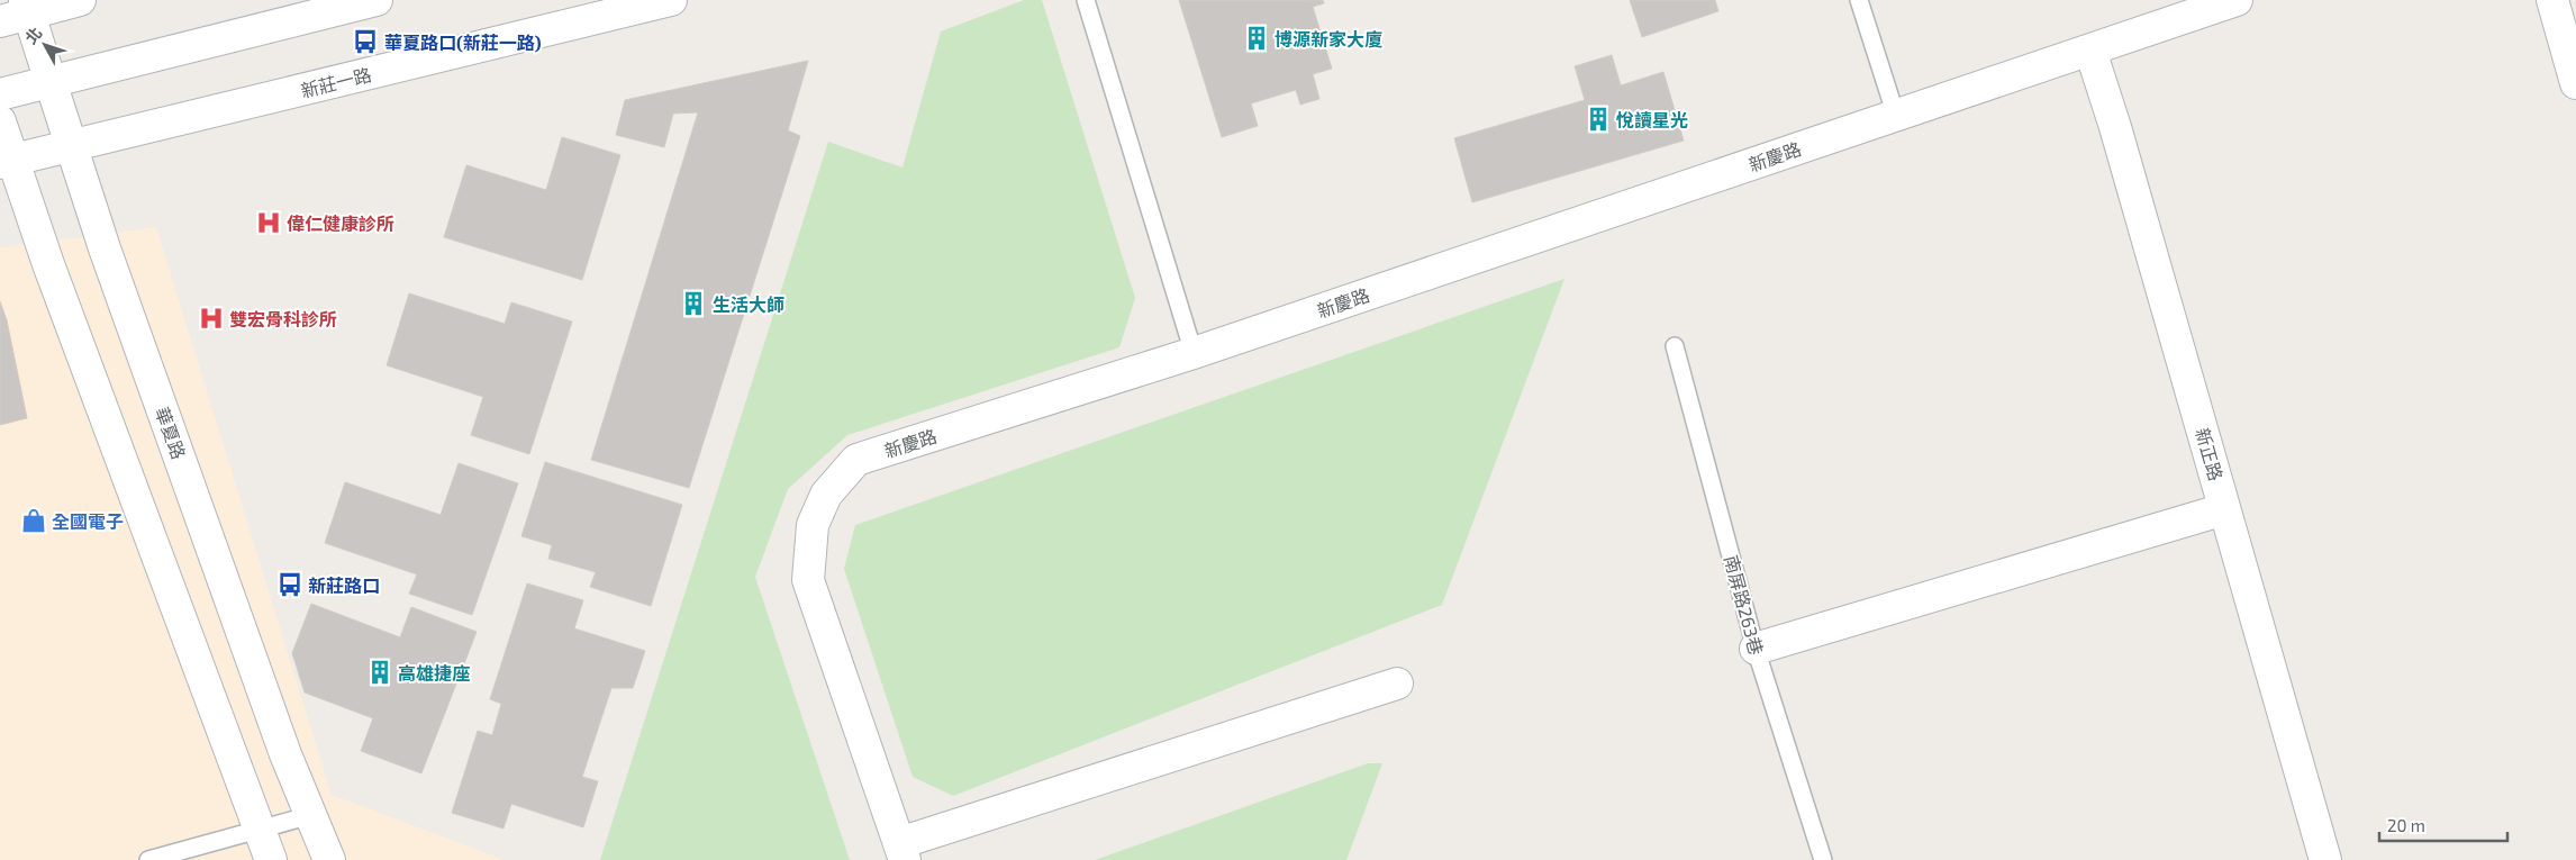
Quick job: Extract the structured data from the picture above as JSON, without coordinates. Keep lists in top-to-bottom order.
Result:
{
  "streets": {
    "street": [
      "新莊一路",
      "新慶路",
      "華夏路",
      "新正路"
    ],
    "lane": ["南屏路263巷"]
  },
  "crossings": [
    ["新莊一路", "華夏路"],
    ["新慶路", "新正路"]
  ],
  "places": {
    "building": [
      "博源新家大廈",
      "悅讀星光",
      "生活大師",
      "高雄捷座"
    ],
    "bus stop": ["華夏路口(新莊一路)", "新莊路口"],
    "hospital": ["偉仁健康診所", "雙宏骨科診所"],
    "shop": ["全國電子"]
  },
  "scale_bar": "20 m",
  "north": "top left"
}
